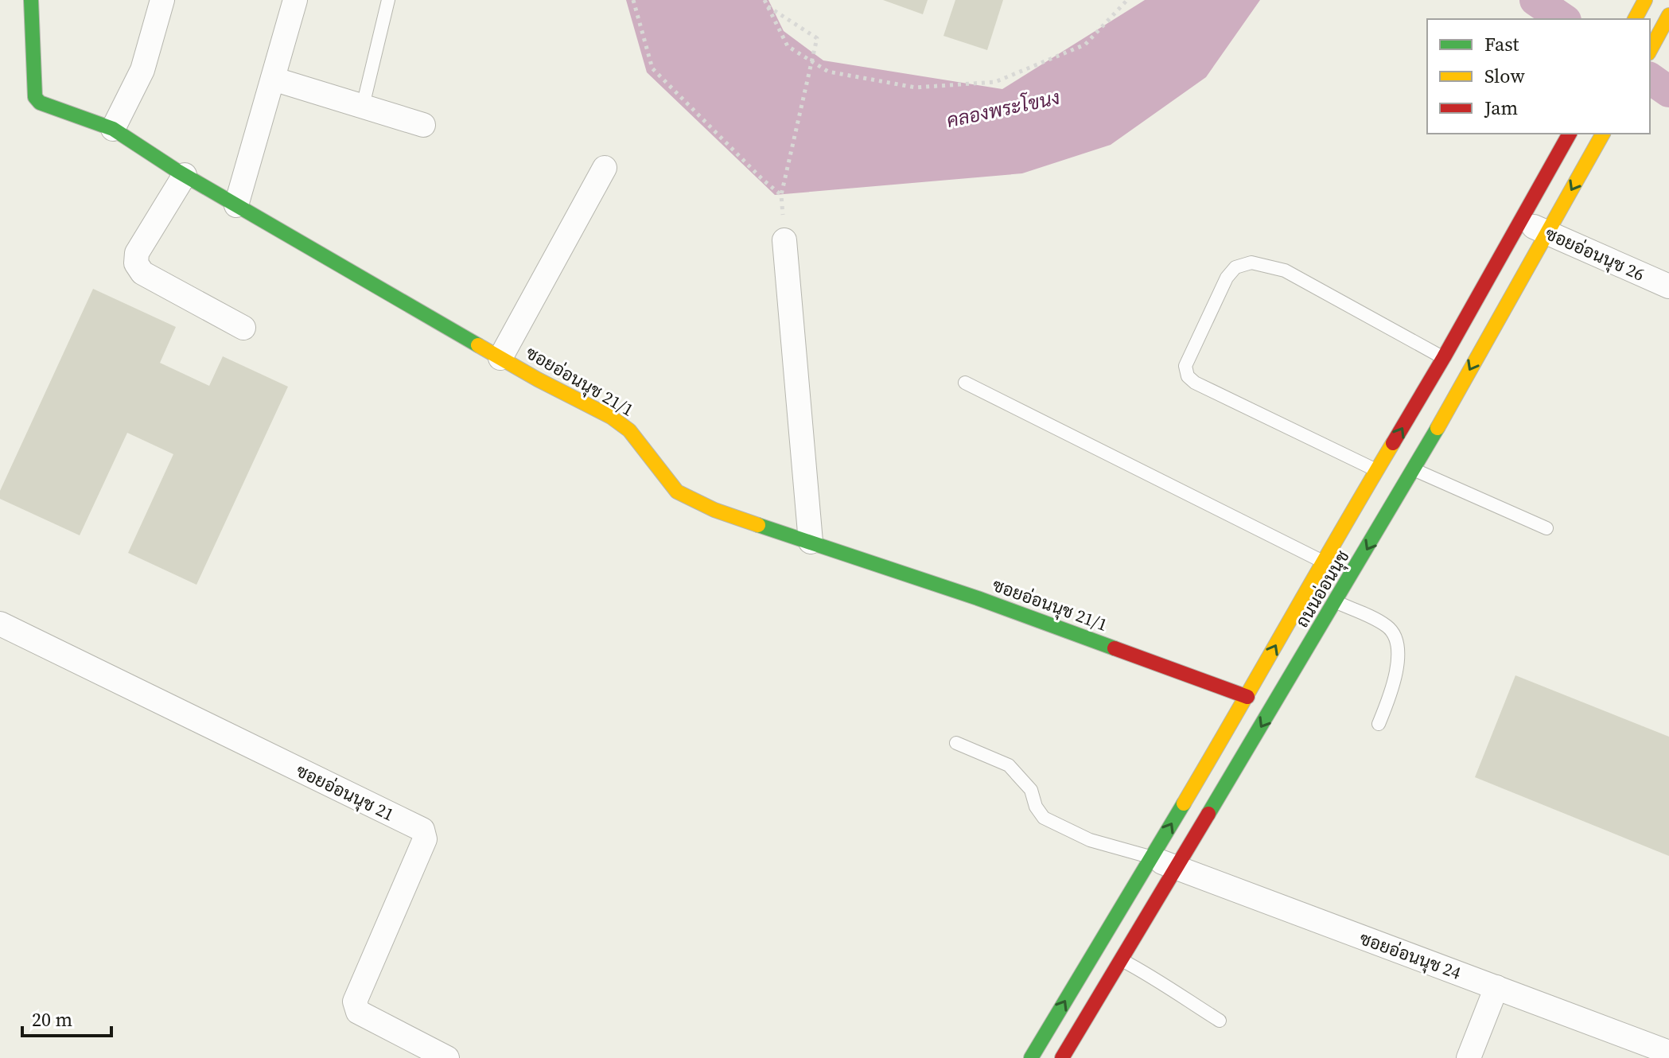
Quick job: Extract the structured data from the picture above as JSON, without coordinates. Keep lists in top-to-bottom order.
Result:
{
  "streets": {
    "main road": ["ซอยอ่อนนุช 21/1", "ถนนอ่อนนุช"],
    "street": ["ซอยอ่อนนุช 26", "ซอยอ่อนนุช 21", "ซอยอ่อนนุช 24"]
  },
  "crossings": [
    ["ซอยอ่อนนุช 26", "ถนนอ่อนนุช"],
    ["ซอยอ่อนนุช 21/1", "ถนนอ่อนนุช"],
    ["ถนนอ่อนนุช", "ซอยอ่อนนุช 24"]
  ],
  "water": ["คลองพระโขนง"],
  "legend": ["Fast", "Slow", "Jam"],
  "scale_bar": "20 m"
}
